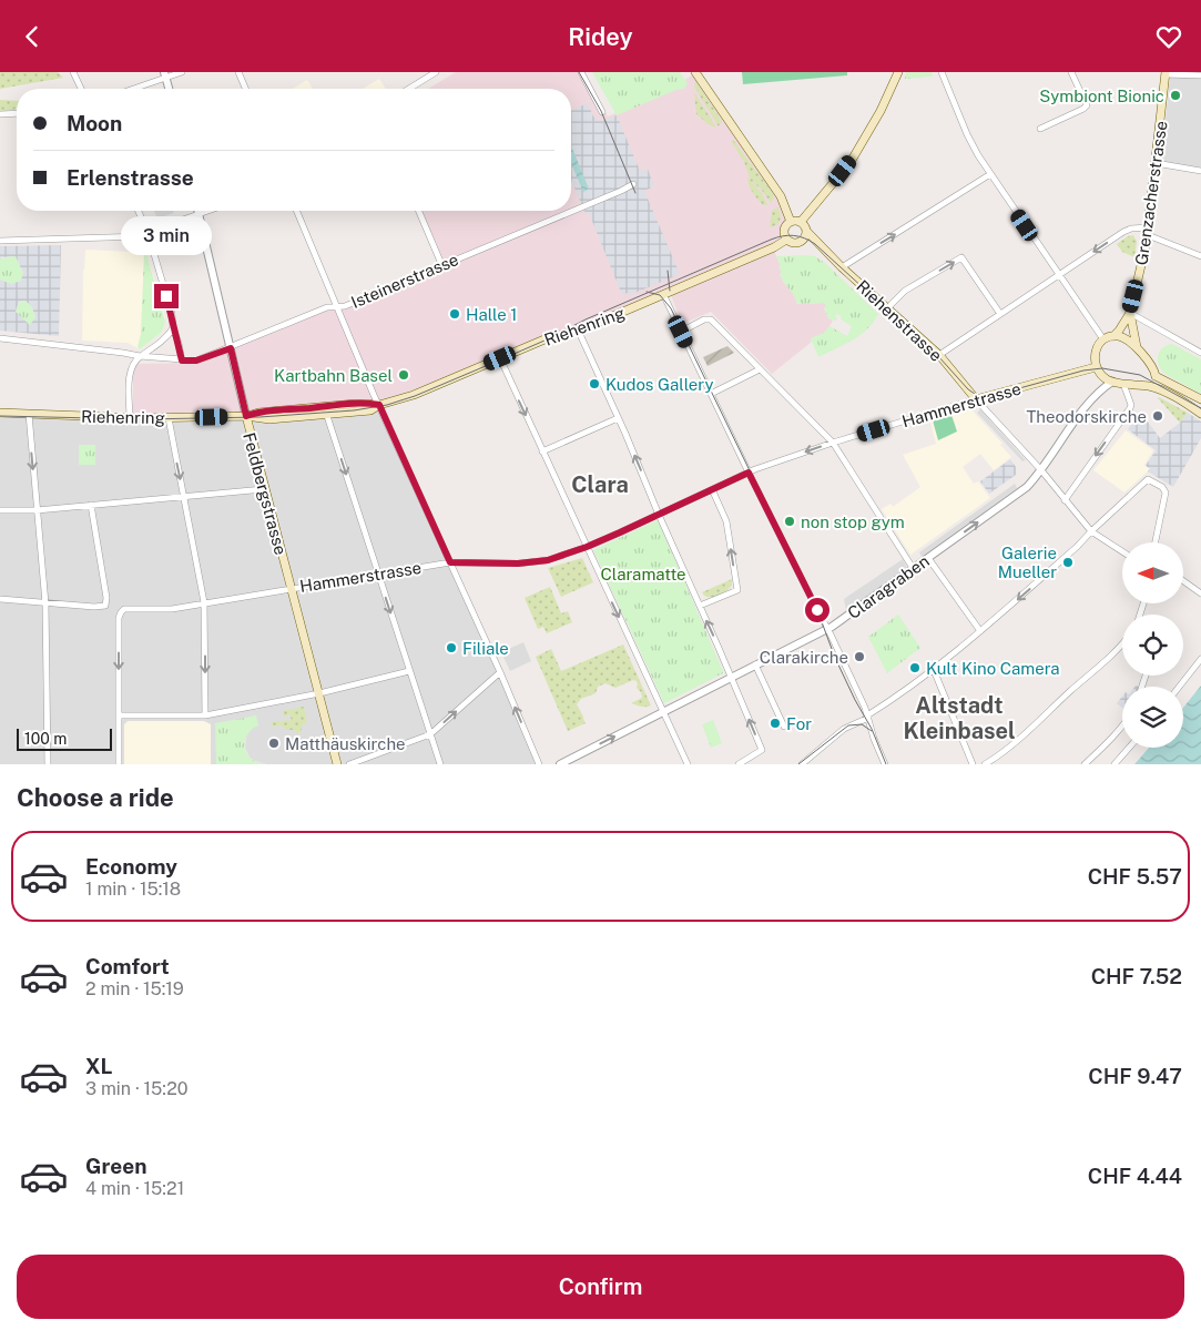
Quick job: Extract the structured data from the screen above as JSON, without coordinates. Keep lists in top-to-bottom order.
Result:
{
  "streets": {
    "main road": [
      "Grenzacherstrasse",
      "Riehenstrasse",
      "Riehenring",
      "Hammerstrasse",
      "Feldbergstrasse"
    ],
    "street": ["Isteinerstrasse", "Claragraben"]
  },
  "crossings": [
    ["Grenzacherstrasse", "Hammerstrasse"],
    ["Grenzacherstrasse", "Claragraben"],
    ["Riehenstrasse", "Riehenring"],
    ["Riehenstrasse", "Hammerstrasse"],
    ["Riehenring", "Feldbergstrasse"],
    ["Hammerstrasse", "Feldbergstrasse"],
    ["Hammerstrasse", "Claragraben"]
  ],
  "one_way": ["Claragraben"],
  "districts": ["Clara", "Altstadt Kleinbasel"],
  "parks": ["Claramatte"],
  "places": [
    "Symbiont Bionic",
    "Halle 1",
    "Kartbahn Basel",
    "Kudos Gallery",
    "Theodorskirche",
    "non stop gym",
    "Galerie Mueller",
    "Filiale",
    "Clarakirche",
    "Kult Kino Camera",
    "For",
    "Matthäuskirche"
  ],
  "scale_bar": "100 m",
  "north": "left",
  "page": {
    "header": "Ridey",
    "banner": ["Moon", "Erlenstrasse"],
    "bubble": "3 min",
    "scale": "100 m",
    "heading": "Choose a ride",
    "list": [
      {
        "name": "Economy",
        "note": "1 min · 15:18",
        "value": "CHF 5.57"
      },
      {
        "name": "Comfort",
        "note": "2 min · 15:19",
        "value": "CHF 7.52"
      },
      {
        "name": "XL",
        "note": "3 min · 15:20",
        "value": "CHF 9.47"
      },
      {
        "name": "Green",
        "note": "4 min · 15:21",
        "value": "CHF 4.44"
      }
    ],
    "buttons": "Confirm"
  }
}
